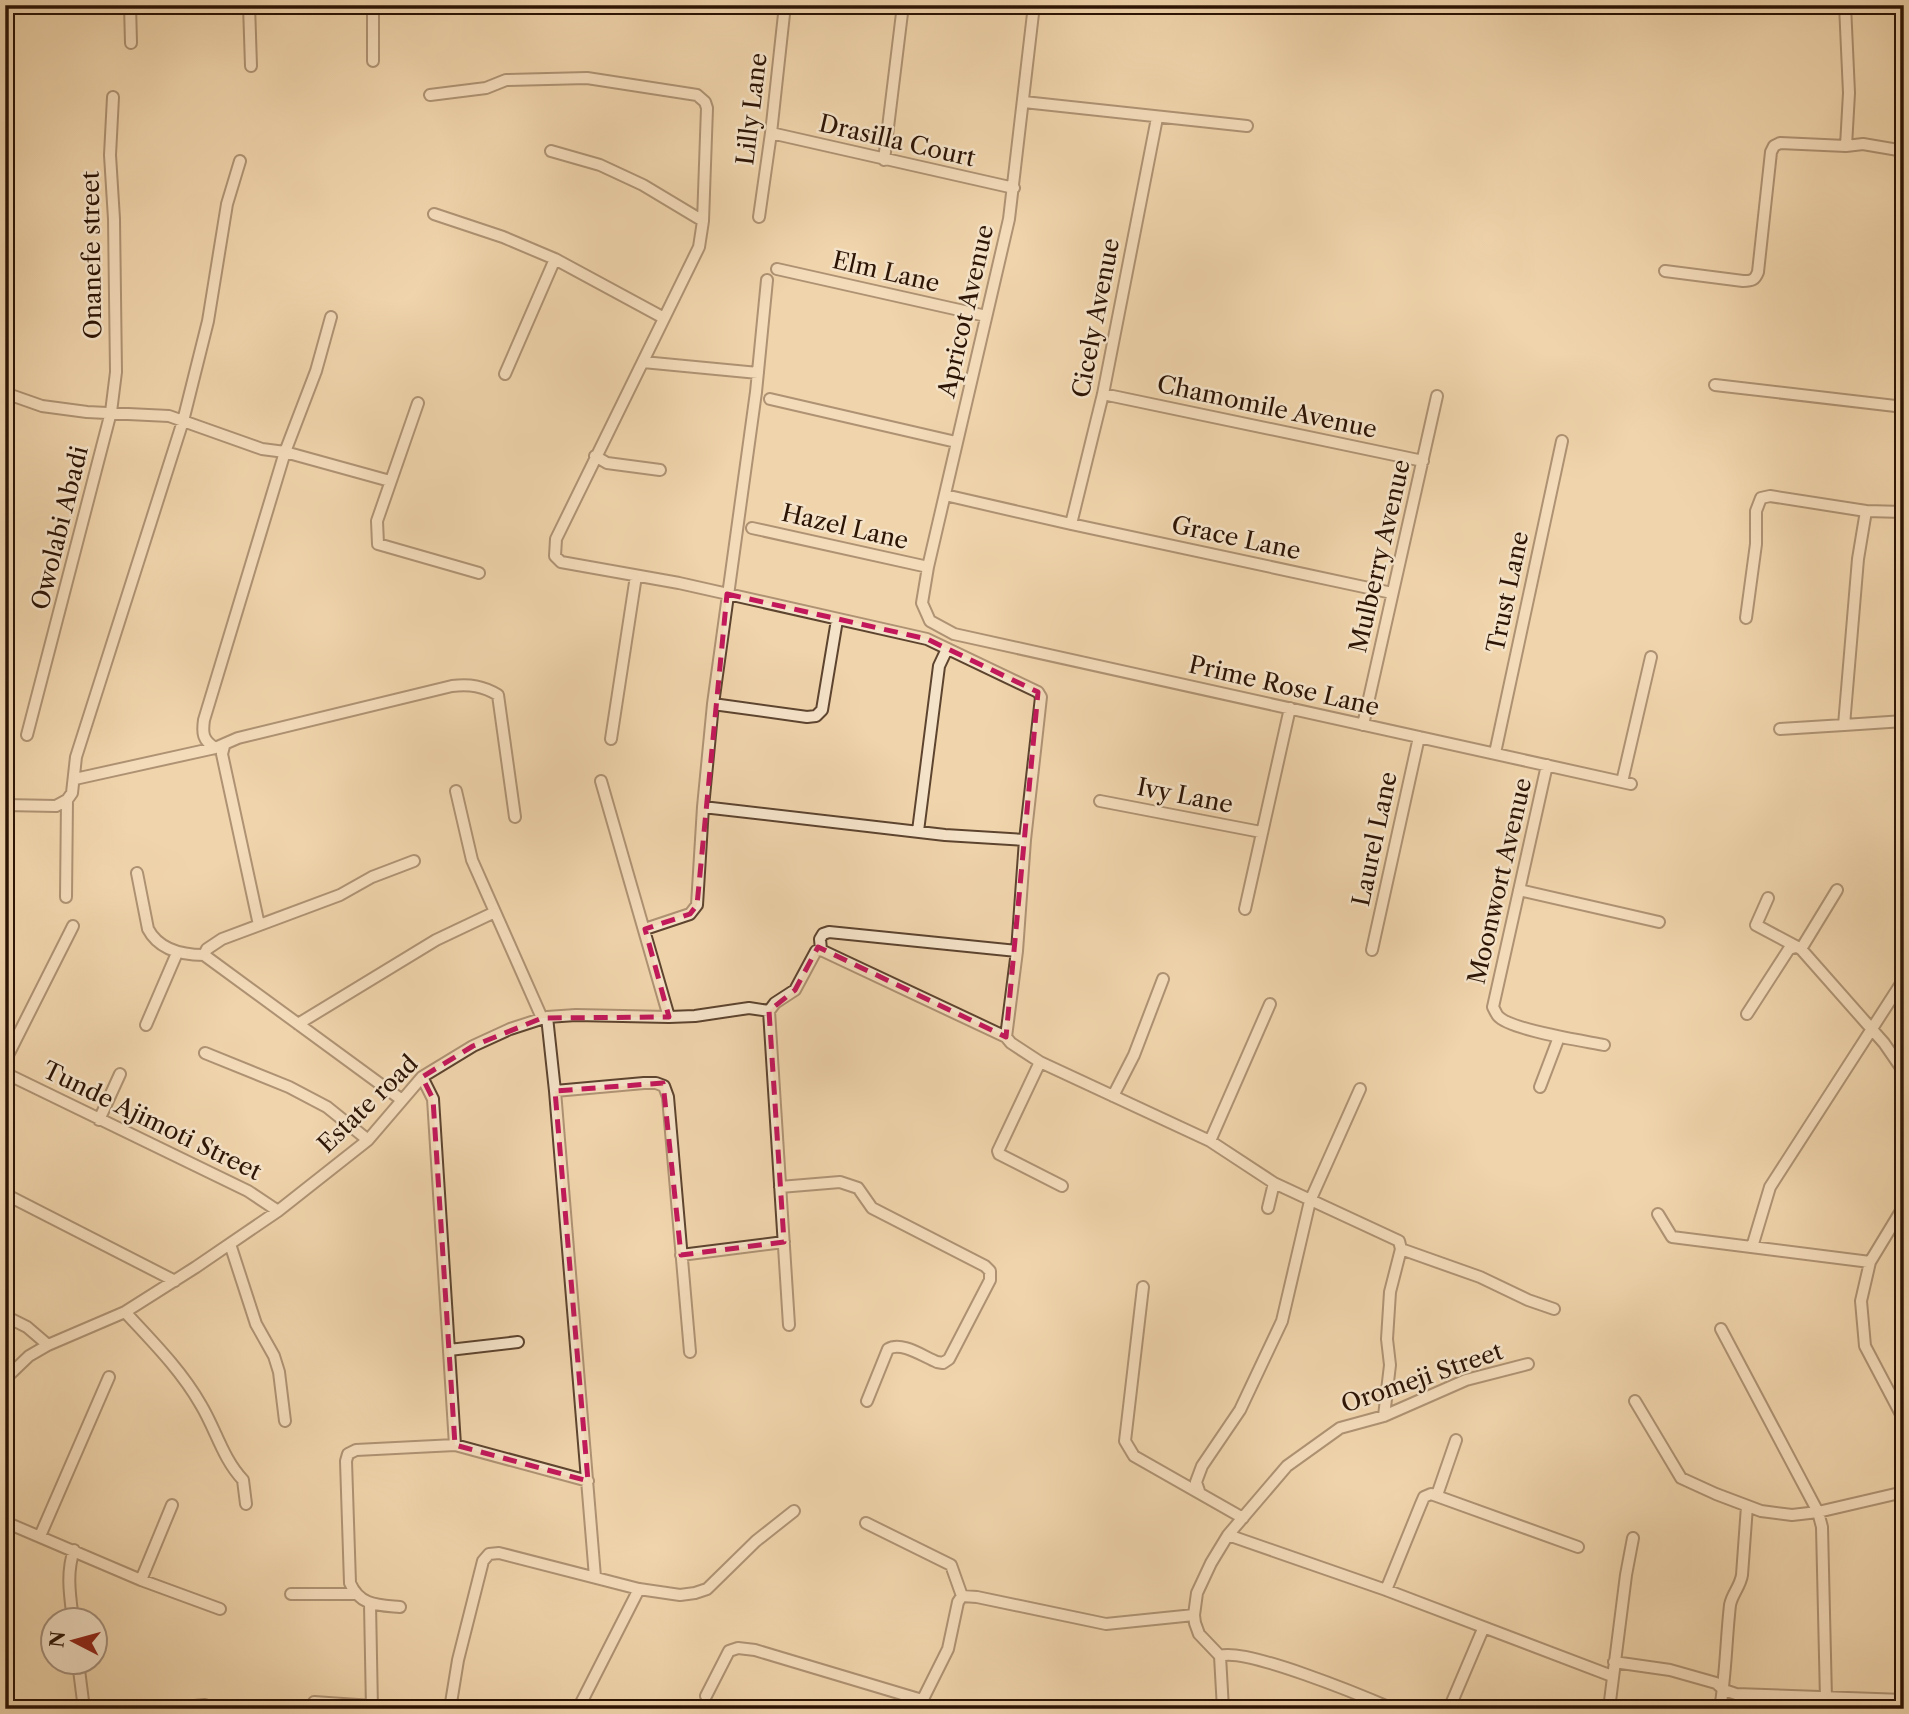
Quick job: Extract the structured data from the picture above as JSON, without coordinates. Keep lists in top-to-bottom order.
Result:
{
  "streets": {
    "street": [
      "Lilly Lane",
      "Drasilla Court",
      "Onanefe street",
      "Elm Lane",
      "Apricot Avenue",
      "Cicely Avenue",
      "Chamomile Avenue",
      "Hazel Lane",
      "Owolabi Abadi",
      "Grace Lane",
      "Mulberry Avenue",
      "Trust Lane",
      "Prime Rose Lane",
      "Ivy Lane",
      "Laurel Lane",
      "Moonwort Avenue",
      "Estate road",
      "Tunde Ajimoti Street",
      "Oromeji Street"
    ]
  },
  "crossings": [
    ["Lilly Lane", "Drasilla Court"],
    ["Drasilla Court", "Apricot Avenue"],
    ["Onanefe street", "Owolabi Abadi"],
    ["Elm Lane", "Apricot Avenue"],
    ["Apricot Avenue", "Hazel Lane"],
    ["Apricot Avenue", "Grace Lane"],
    ["Apricot Avenue", "Prime Rose Lane"],
    ["Cicely Avenue", "Chamomile Avenue"],
    ["Cicely Avenue", "Grace Lane"],
    ["Chamomile Avenue", "Mulberry Avenue"],
    ["Grace Lane", "Mulberry Avenue"],
    ["Mulberry Avenue", "Prime Rose Lane"],
    ["Trust Lane", "Prime Rose Lane"],
    ["Prime Rose Lane", "Laurel Lane"],
    ["Prime Rose Lane", "Moonwort Avenue"],
    ["Estate road", "Tunde Ajimoti Street"]
  ],
  "north": "left"
}
